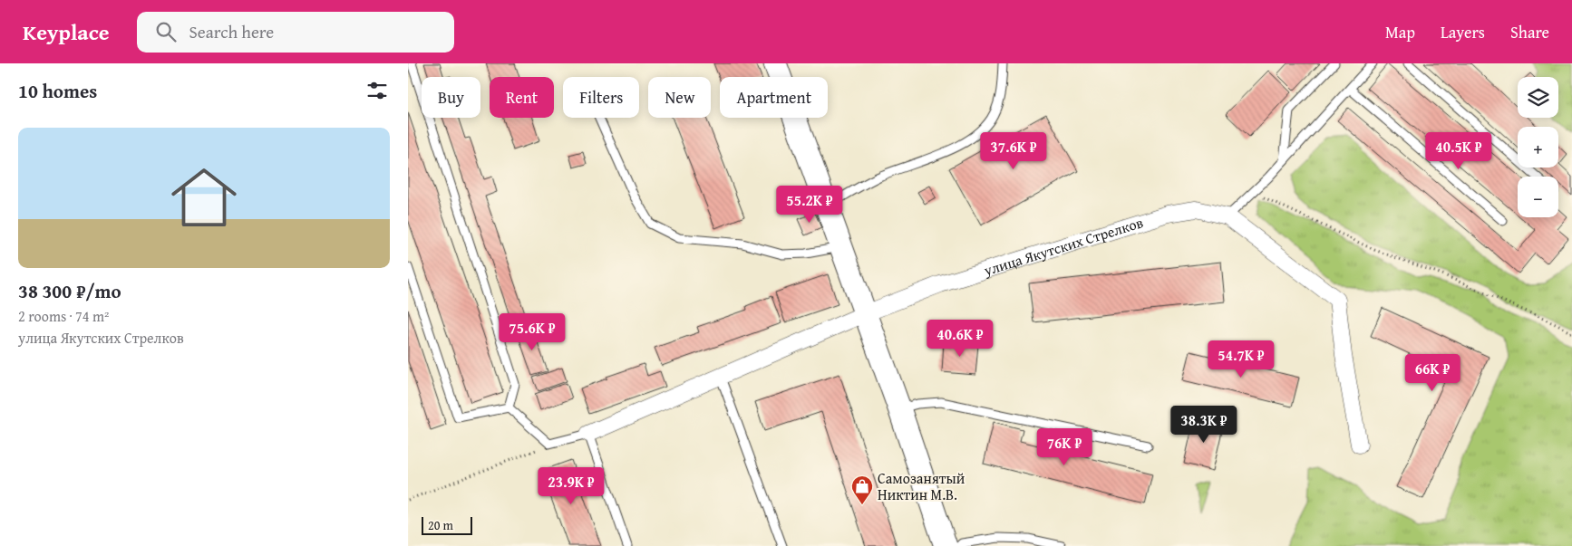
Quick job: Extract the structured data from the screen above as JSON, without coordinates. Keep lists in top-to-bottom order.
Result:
{
  "streets": {
    "street": ["улица Якутских Стрелков"]
  },
  "places": {
    "shop": ["Самозанятый Никтин М.В."]
  },
  "scale_bar": "20 m",
  "page": {
    "header": "Keyplace",
    "search": "Search here",
    "nav": ["Map", "Layers", "Share"],
    "heading": "10 homes",
    "map_buttons": ["+", "−"],
    "chip": [
      "Buy",
      "Rent",
      "Filters",
      "New",
      "Apartment"
    ],
    "list": [
      {
        "name": "38 300 ₽/mo",
        "note": "2 rooms · 74 m² · улица Якутских Стрелков"
      }
    ],
    "price": [
      "37.6K ₽",
      "40.5K ₽",
      "55.2K ₽",
      "75.6K ₽",
      "40.6K ₽",
      "54.7K ₽",
      "66K ₽",
      "38.3K ₽",
      "76K ₽",
      "23.9K ₽"
    ],
    "scale": "20 m"
  }
}
